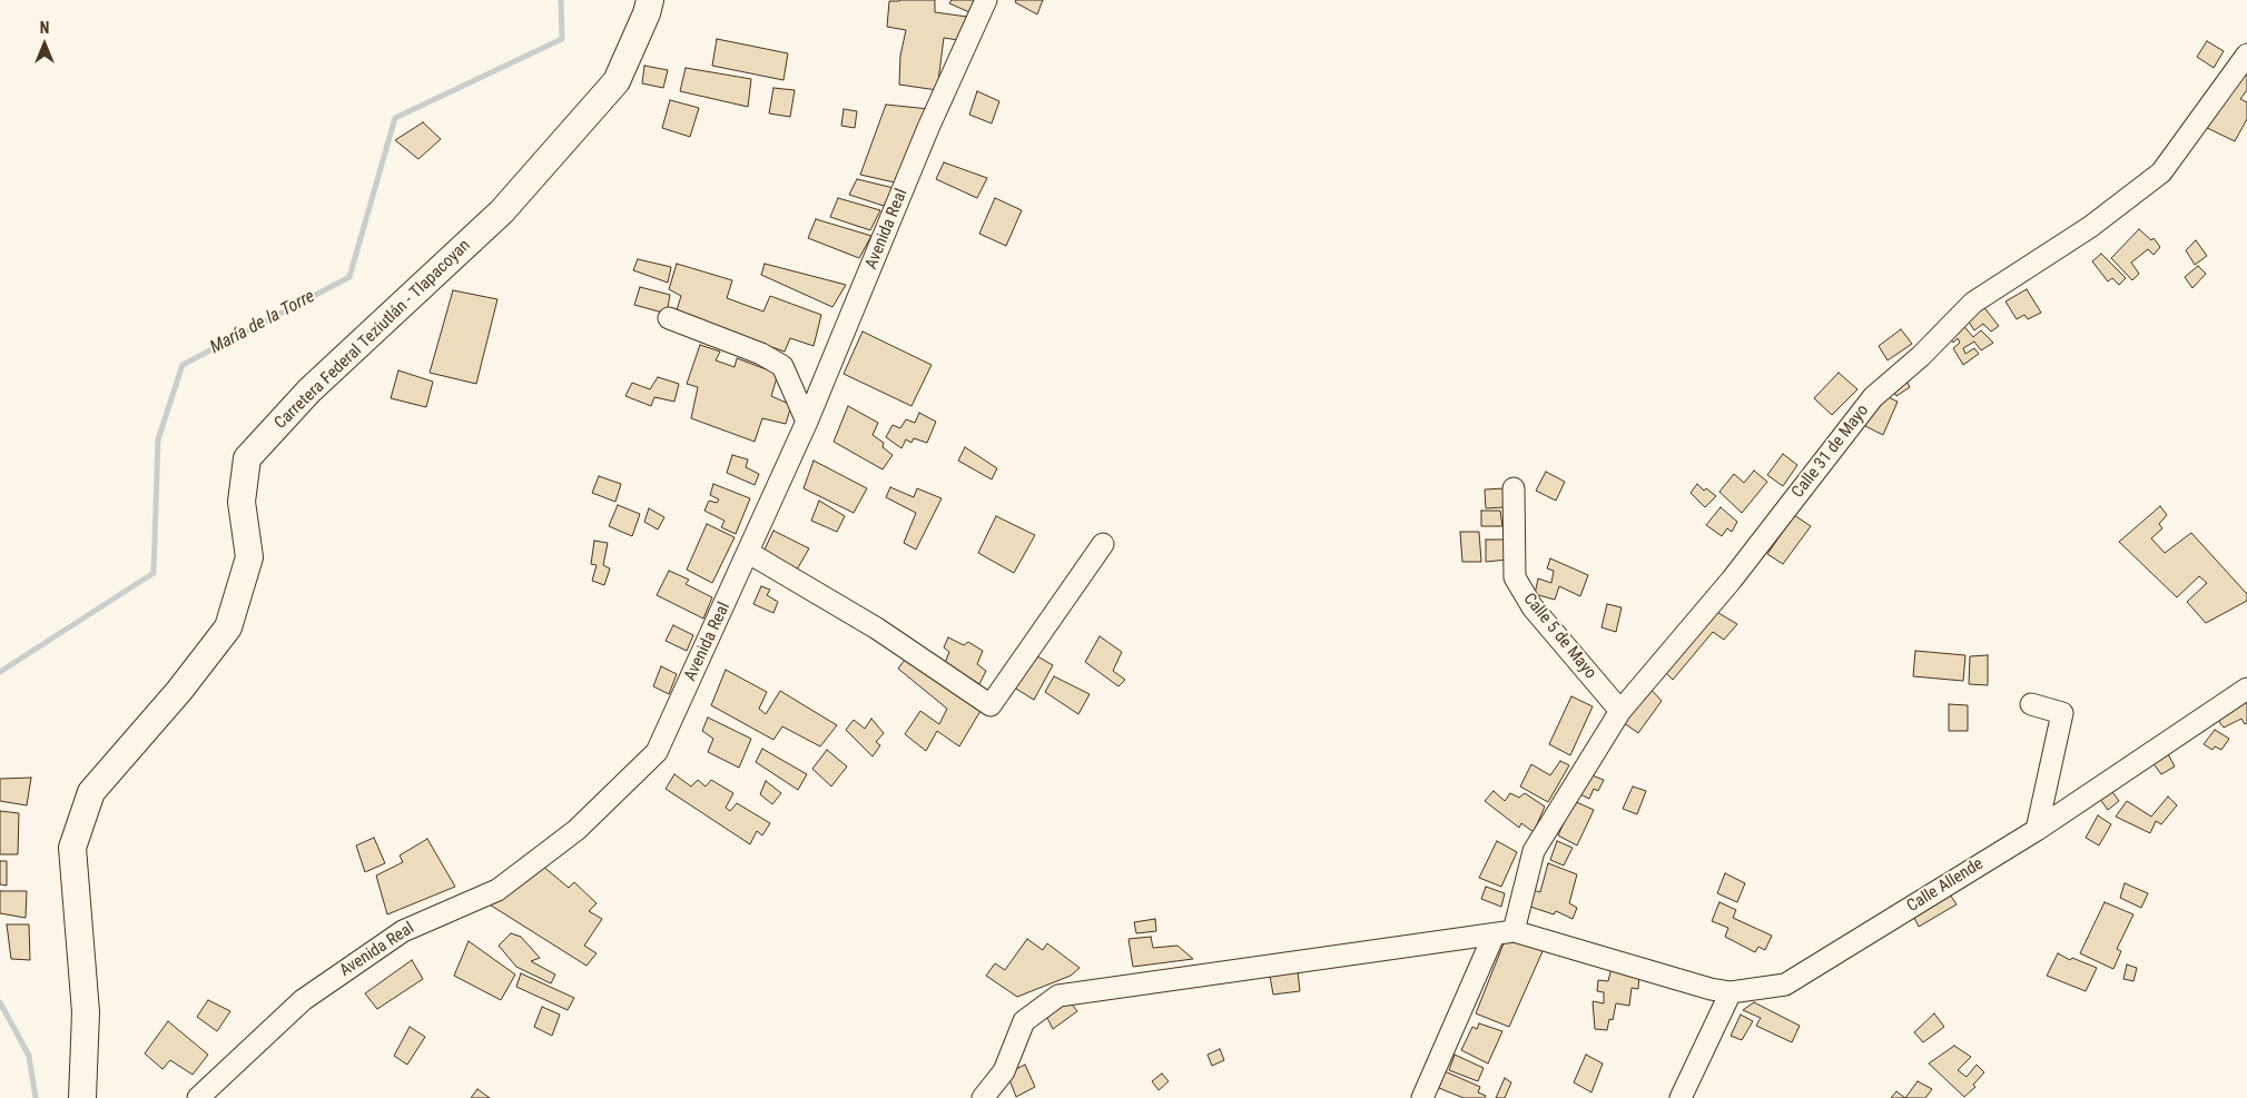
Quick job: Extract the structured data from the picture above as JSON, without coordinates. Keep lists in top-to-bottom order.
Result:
{
  "streets": {
    "main road": ["Carretera Federal Teziutlán - Tlapacoyan"],
    "street": [
      "Avenida Real",
      "Calle 31 de Mayo",
      "Calle 5 de Mayo",
      "Calle Allende"
    ]
  },
  "crossings": [
    ["Calle 31 de Mayo", "Calle 5 de Mayo"]
  ],
  "water": ["María de la Torre"],
  "north": "top"
}
